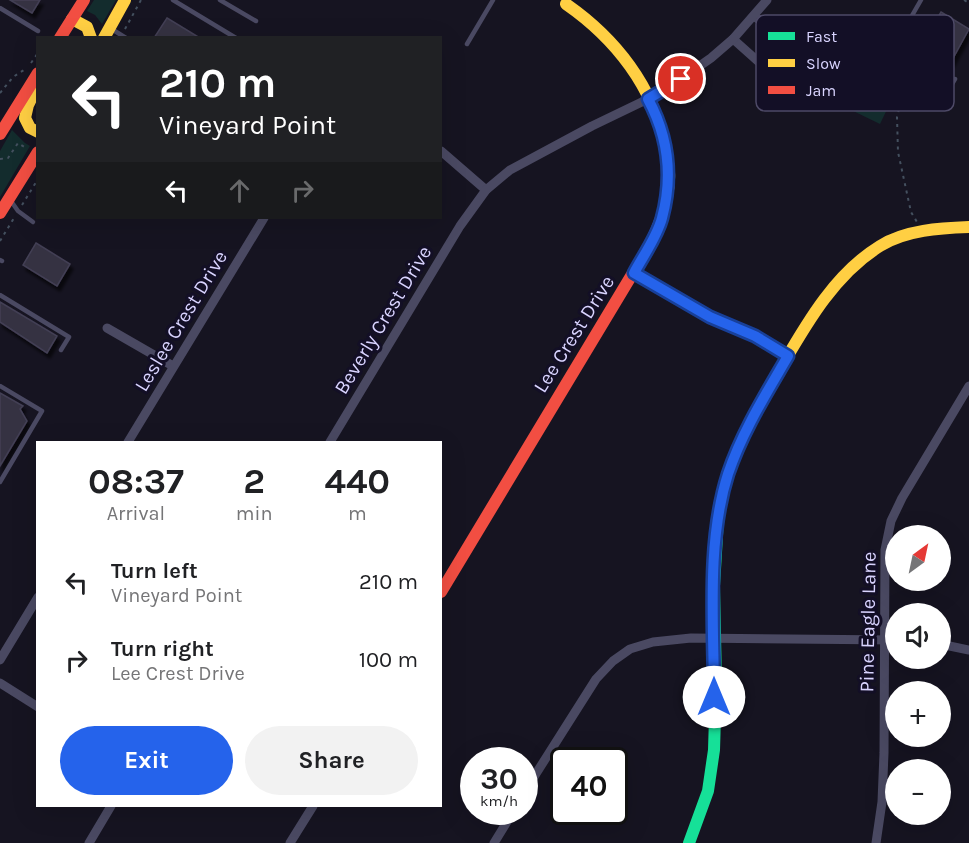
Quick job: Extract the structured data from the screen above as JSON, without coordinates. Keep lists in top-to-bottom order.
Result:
{
  "streets": {
    "street": [
      "Beverly Crest Drive",
      "Leslee Crest Drive",
      "Lee Crest Drive",
      "Pine Eagle Lane"
    ]
  },
  "crossings": [
    ["Beverly Crest Drive", "Lee Crest Drive"]
  ],
  "legend": ["Fast", "Slow", "Jam"],
  "north": "top right",
  "page": {
    "turn": ["210 m", "Vineyard Point"],
    "eta": [
      "08:37",
      "Arrival",
      "2",
      "min",
      "440",
      "m"
    ],
    "map_buttons": ["+", "−"],
    "list": [
      {
        "name": "Turn left",
        "note": "Vineyard Point",
        "value": "210 m"
      },
      {
        "name": "Turn right",
        "note": "Lee Crest Drive",
        "value": "100 m"
      }
    ],
    "buttons": ["Exit", "Share"],
    "speed": "30 km/h",
    "limit": "40"
  }
}
